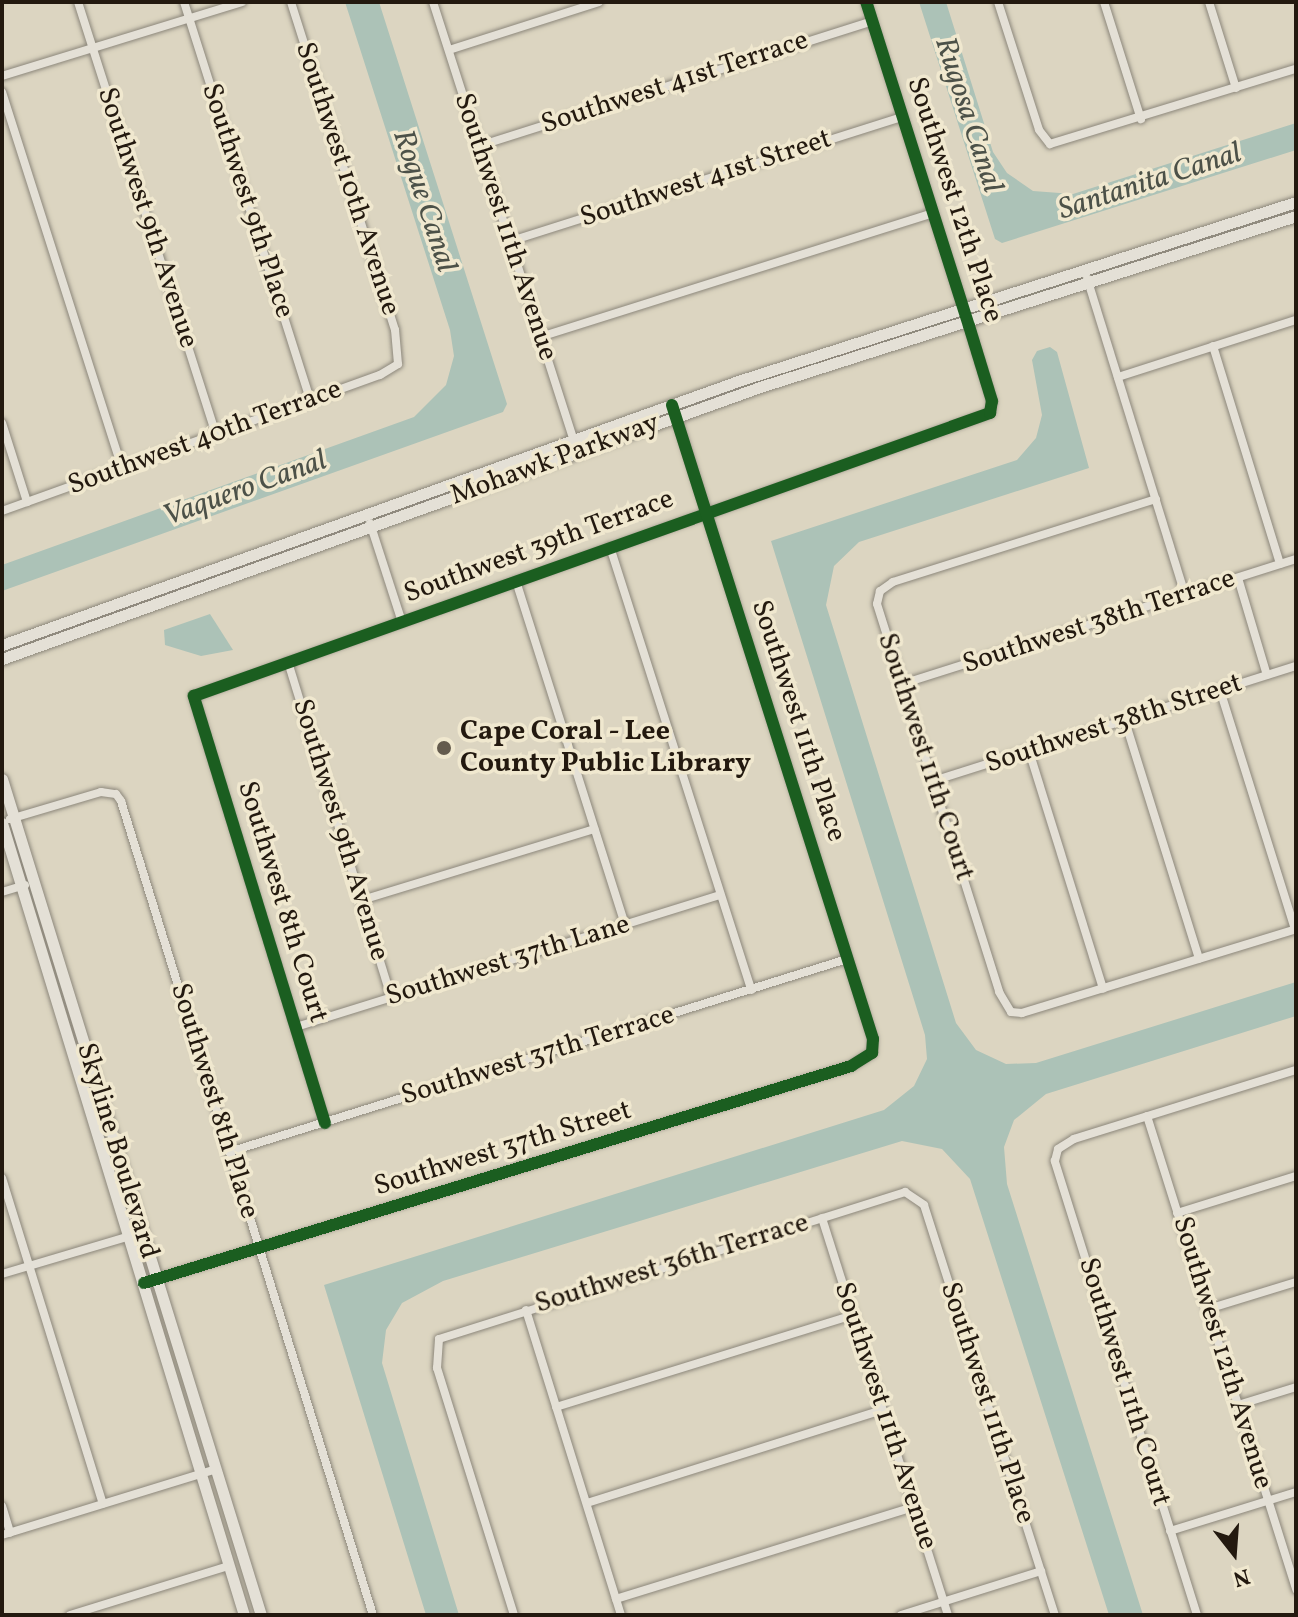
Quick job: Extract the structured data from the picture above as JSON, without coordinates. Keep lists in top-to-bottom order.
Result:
{
  "streets": {
    "street": [
      "Southwest 41st Terrace",
      "Southwest 10th Avenue",
      "Southwest 41st Street",
      "Southwest 12th Place",
      "Southwest 9th Place",
      "Southwest 9th Avenue",
      "Southwest 11th Avenue",
      "Southwest 40th Terrace",
      "Mohawk Parkway",
      "Southwest 39th Terrace",
      "Southwest 38th Terrace",
      "Southwest 11th Place",
      "Southwest 38th Street",
      "Southwest 11th Court",
      "Southwest 8th Court",
      "Southwest 37th Lane",
      "Southwest 37th Terrace",
      "Southwest 8th Place",
      "Southwest 37th Street",
      "Skyline Boulevard",
      "Southwest 36th Terrace",
      "Southwest 12th Avenue"
    ]
  },
  "crossings": [
    ["Southwest 41st Terrace", "Southwest 12th Place"],
    ["Southwest 41st Terrace", "Southwest 11th Avenue"],
    ["Southwest 10th Avenue", "Southwest 40th Terrace"],
    ["Southwest 41st Street", "Southwest 12th Place"],
    ["Southwest 41st Street", "Southwest 11th Avenue"],
    ["Southwest 12th Place", "Mohawk Parkway"],
    ["Southwest 12th Place", "Southwest 39th Terrace"],
    ["Southwest 9th Place", "Southwest 40th Terrace"],
    ["Southwest 9th Avenue", "Southwest 40th Terrace"],
    ["Southwest 9th Avenue", "Southwest 39th Terrace"],
    ["Southwest 9th Avenue", "Southwest 37th Lane"],
    ["Southwest 11th Avenue", "Mohawk Parkway"],
    ["Southwest 11th Avenue", "Southwest 36th Terrace"],
    ["Mohawk Parkway", "Southwest 11th Place"],
    ["Southwest 39th Terrace", "Southwest 11th Place"],
    ["Southwest 39th Terrace", "Southwest 8th Court"],
    ["Southwest 38th Terrace", "Southwest 11th Court"],
    ["Southwest 11th Place", "Southwest 37th Terrace"],
    ["Southwest 11th Place", "Southwest 37th Street"],
    ["Southwest 11th Place", "Southwest 36th Terrace"],
    ["Southwest 38th Street", "Southwest 11th Court"],
    ["Southwest 11th Court", "Southwest 12th Avenue"],
    ["Southwest 8th Court", "Southwest 37th Lane"],
    ["Southwest 8th Court", "Southwest 37th Terrace"],
    ["Southwest 37th Terrace", "Southwest 8th Place"],
    ["Southwest 8th Place", "Southwest 37th Street"],
    ["Southwest 8th Place", "Skyline Boulevard"],
    ["Southwest 37th Street", "Skyline Boulevard"]
  ],
  "water": [
    "Rugosa Canal",
    "Santanita Canal",
    "Rogue Canal",
    "Vaquero Canal"
  ],
  "places": ["Cape Coral - Lee County Public Library"],
  "north": "bottom"
}
